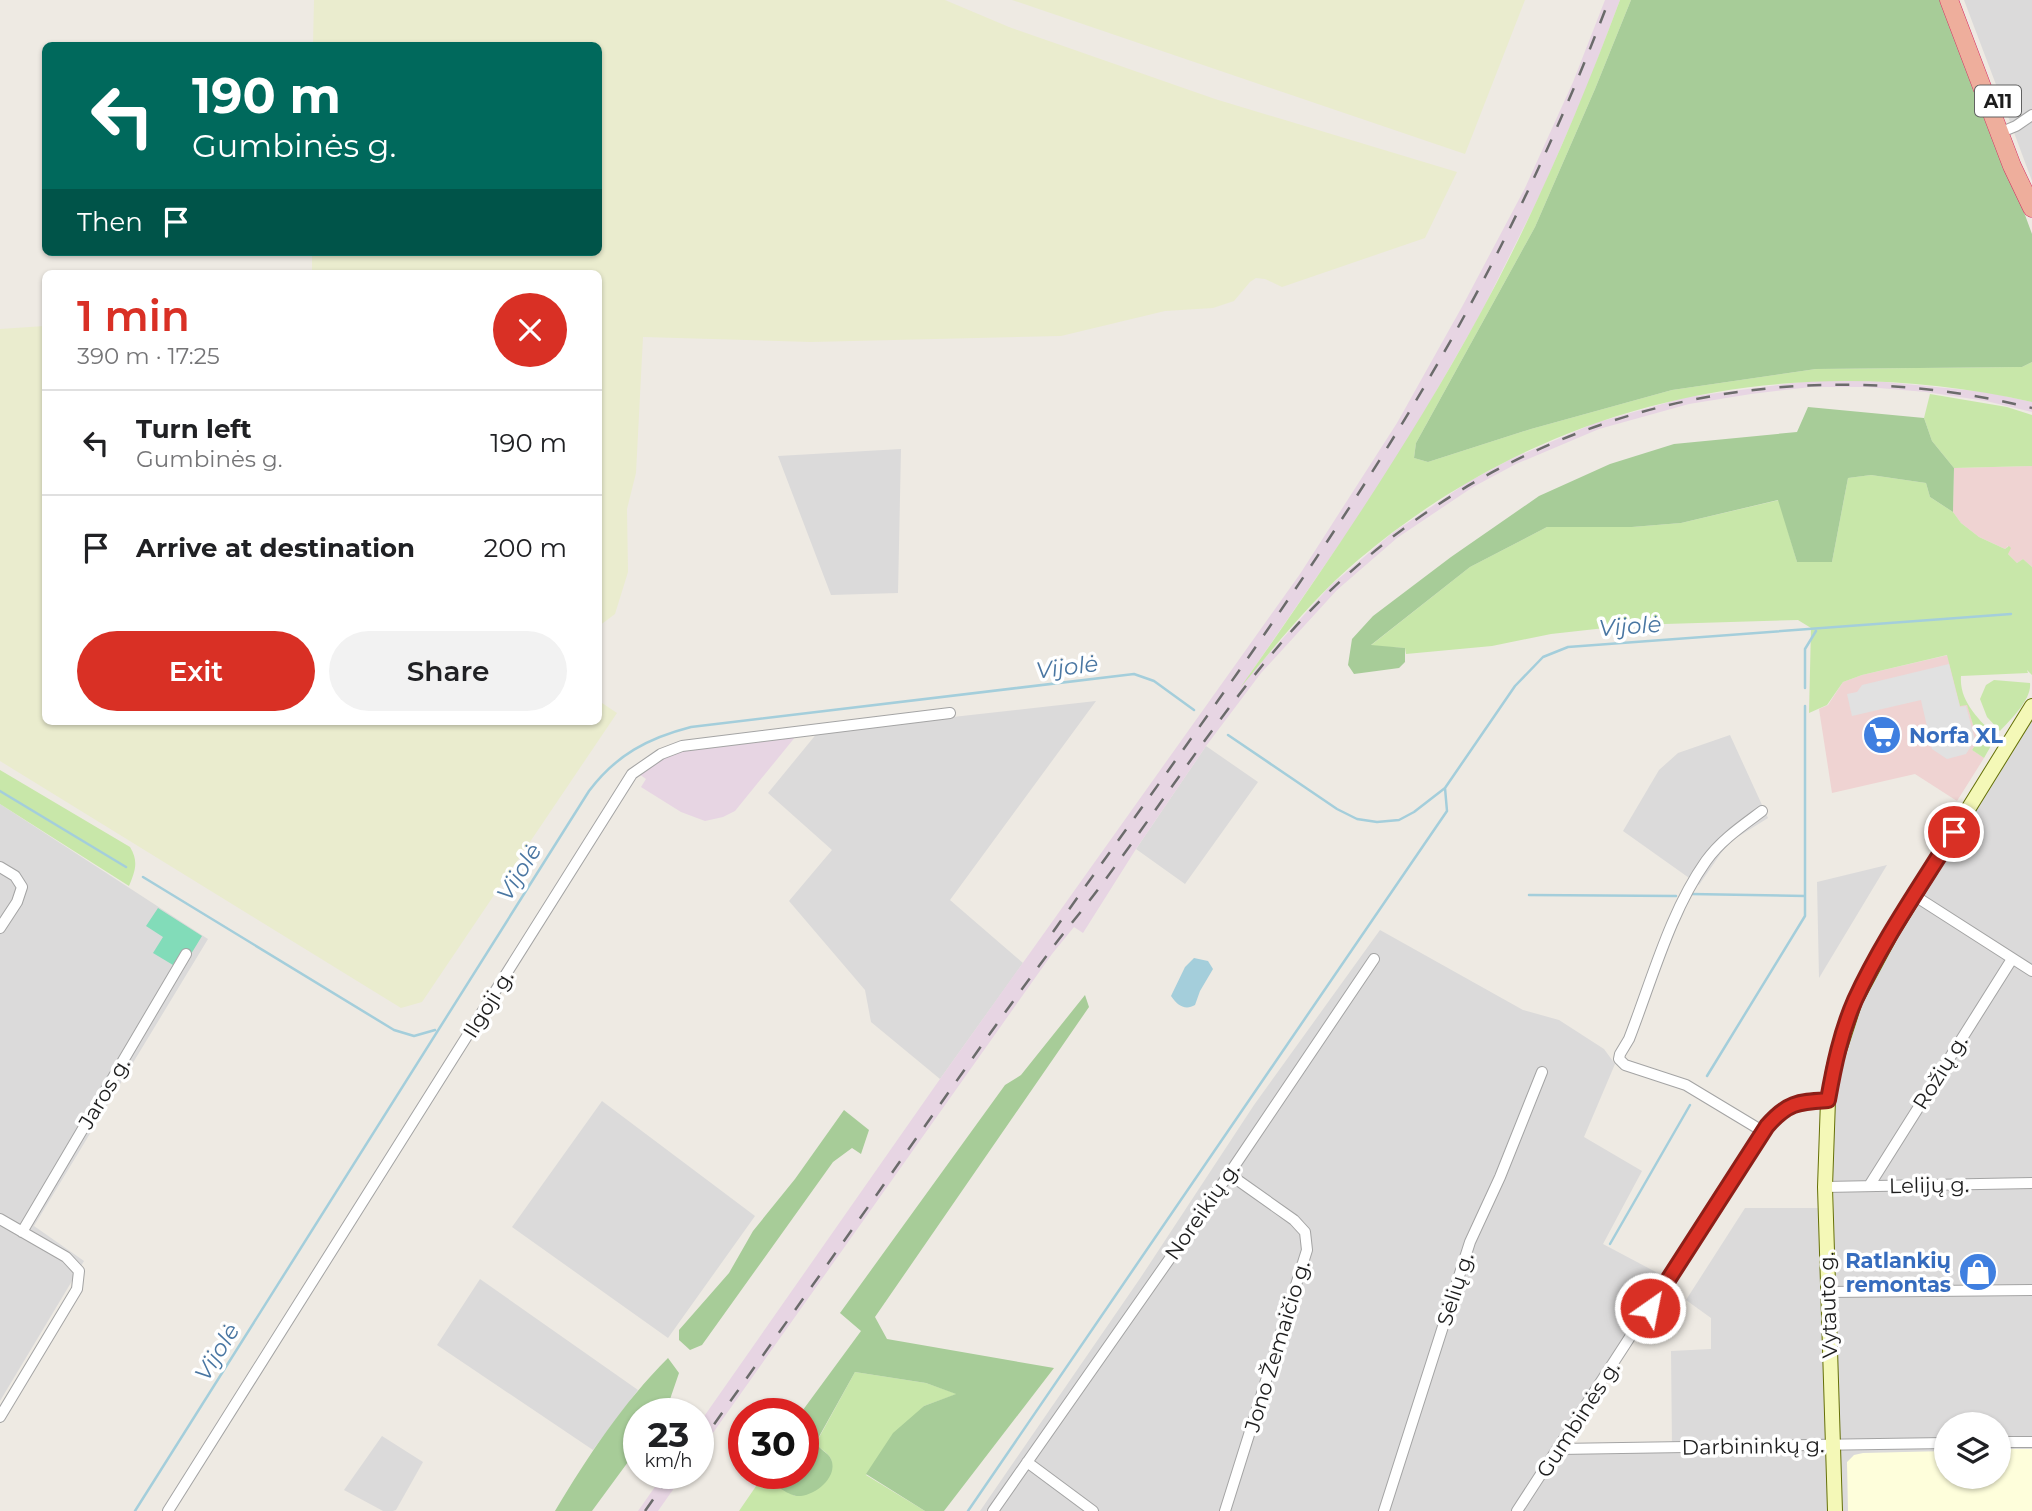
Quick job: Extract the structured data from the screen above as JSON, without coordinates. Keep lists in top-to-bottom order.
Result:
{
  "streets": {
    "highway": ["A11"],
    "main road": ["Vytauto g."],
    "street": [
      "Ilgoji g.",
      "Rožių g.",
      "Jaros g.",
      "Lelijų g.",
      "Noreikių g.",
      "Sėlių g.",
      "Jono Žemaičio g.",
      "Gumbinės g.",
      "Darbininkų g."
    ]
  },
  "crossings": [
    ["Rožių g.", "Lelijų g."],
    ["Lelijų g.", "Vytauto g."],
    ["Noreikių g.", "Jono Žemaičio g."],
    ["Vytauto g.", "Gumbinės g."],
    ["Vytauto g.", "Darbininkų g."],
    ["Gumbinės g.", "Darbininkų g."]
  ],
  "water": ["Vijolė"],
  "places": {
    "supermarket": ["Norfa XL"],
    "shop": ["Ratlankių remontas"]
  },
  "page": {
    "turn": ["190 m", "Gumbinės g."],
    "then": "Then",
    "heading": ["1 min", "390 m · 17:25"],
    "list": [
      {
        "name": "Turn left",
        "note": "Gumbinės g.",
        "value": "190 m"
      },
      {
        "name": "Arrive at destination",
        "value": "200 m"
      }
    ],
    "buttons": ["Exit", "Share"],
    "speed": "23 km/h",
    "limit": "30"
  }
}
